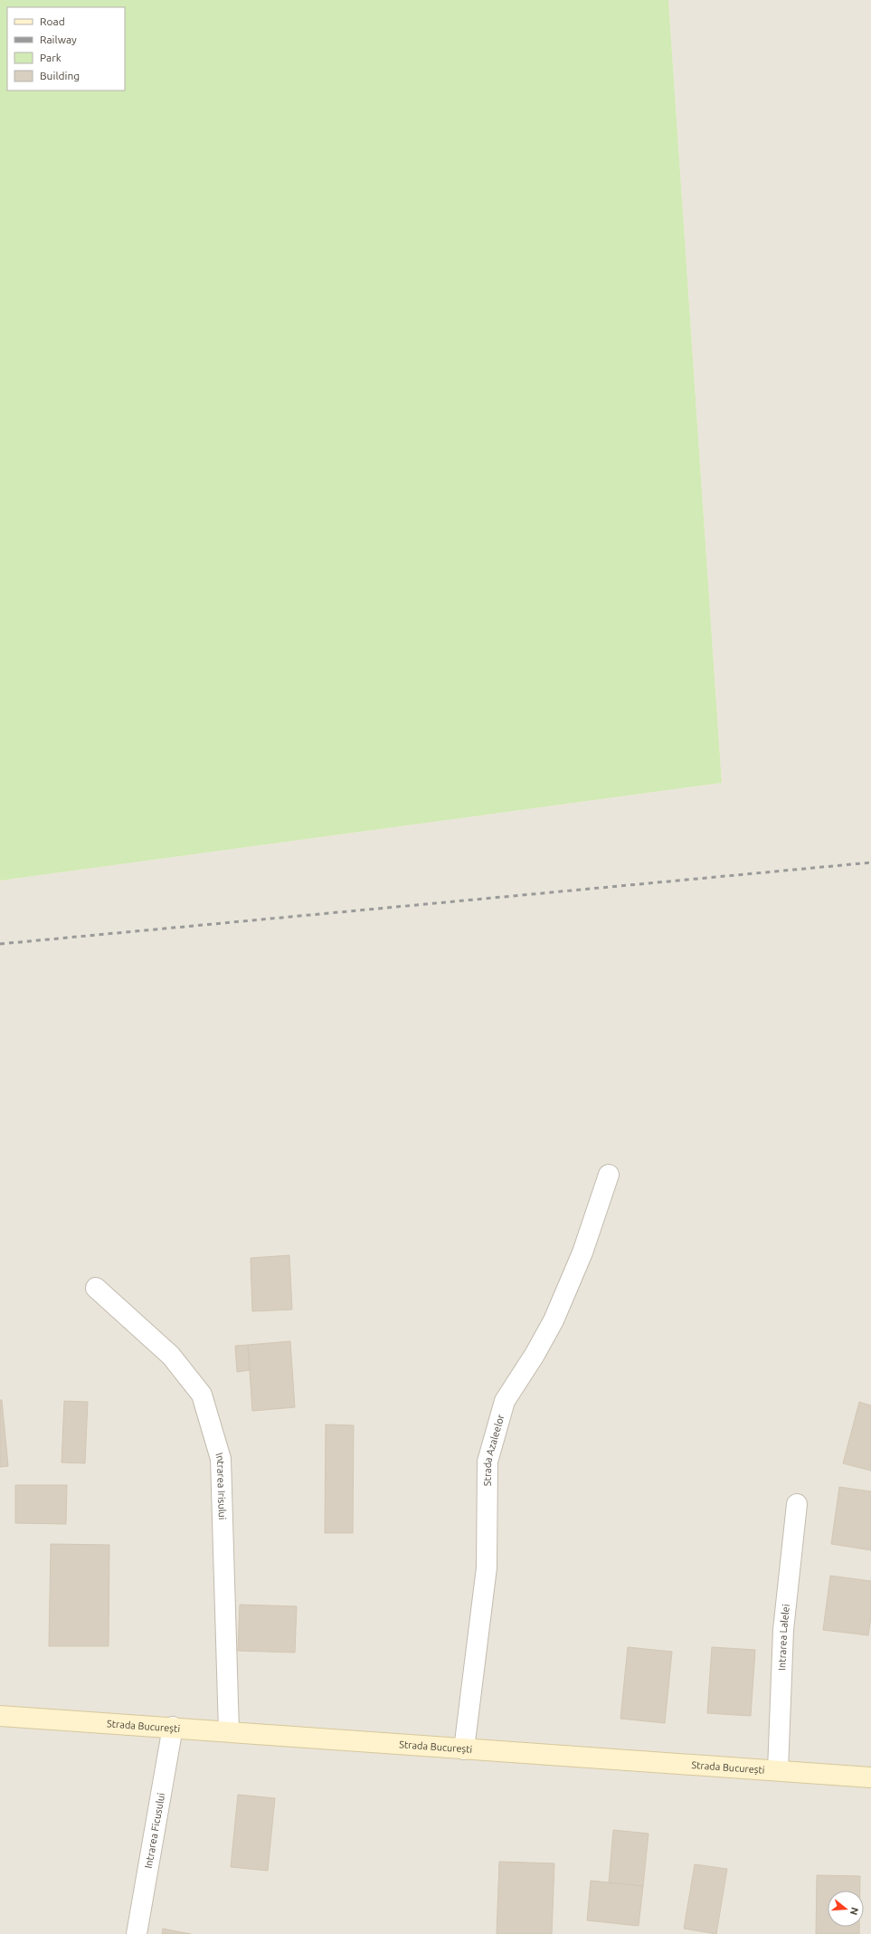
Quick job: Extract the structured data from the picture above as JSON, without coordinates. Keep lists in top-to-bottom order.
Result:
{
  "streets": {
    "main road": ["Strada București"],
    "street": [
      "Strada Azaleelor",
      "Intrarea Irisului",
      "Intrarea Lalelei",
      "Intrarea Ficusului"
    ]
  },
  "crossings": [
    ["Strada Azaleelor", "Strada București"],
    ["Intrarea Irisului", "Strada București"],
    ["Intrarea Lalelei", "Strada București"],
    ["Strada București", "Intrarea Ficusului"]
  ],
  "legend": [
    "Road",
    "Railway",
    "Park",
    "Building"
  ],
  "north": "right"
}
